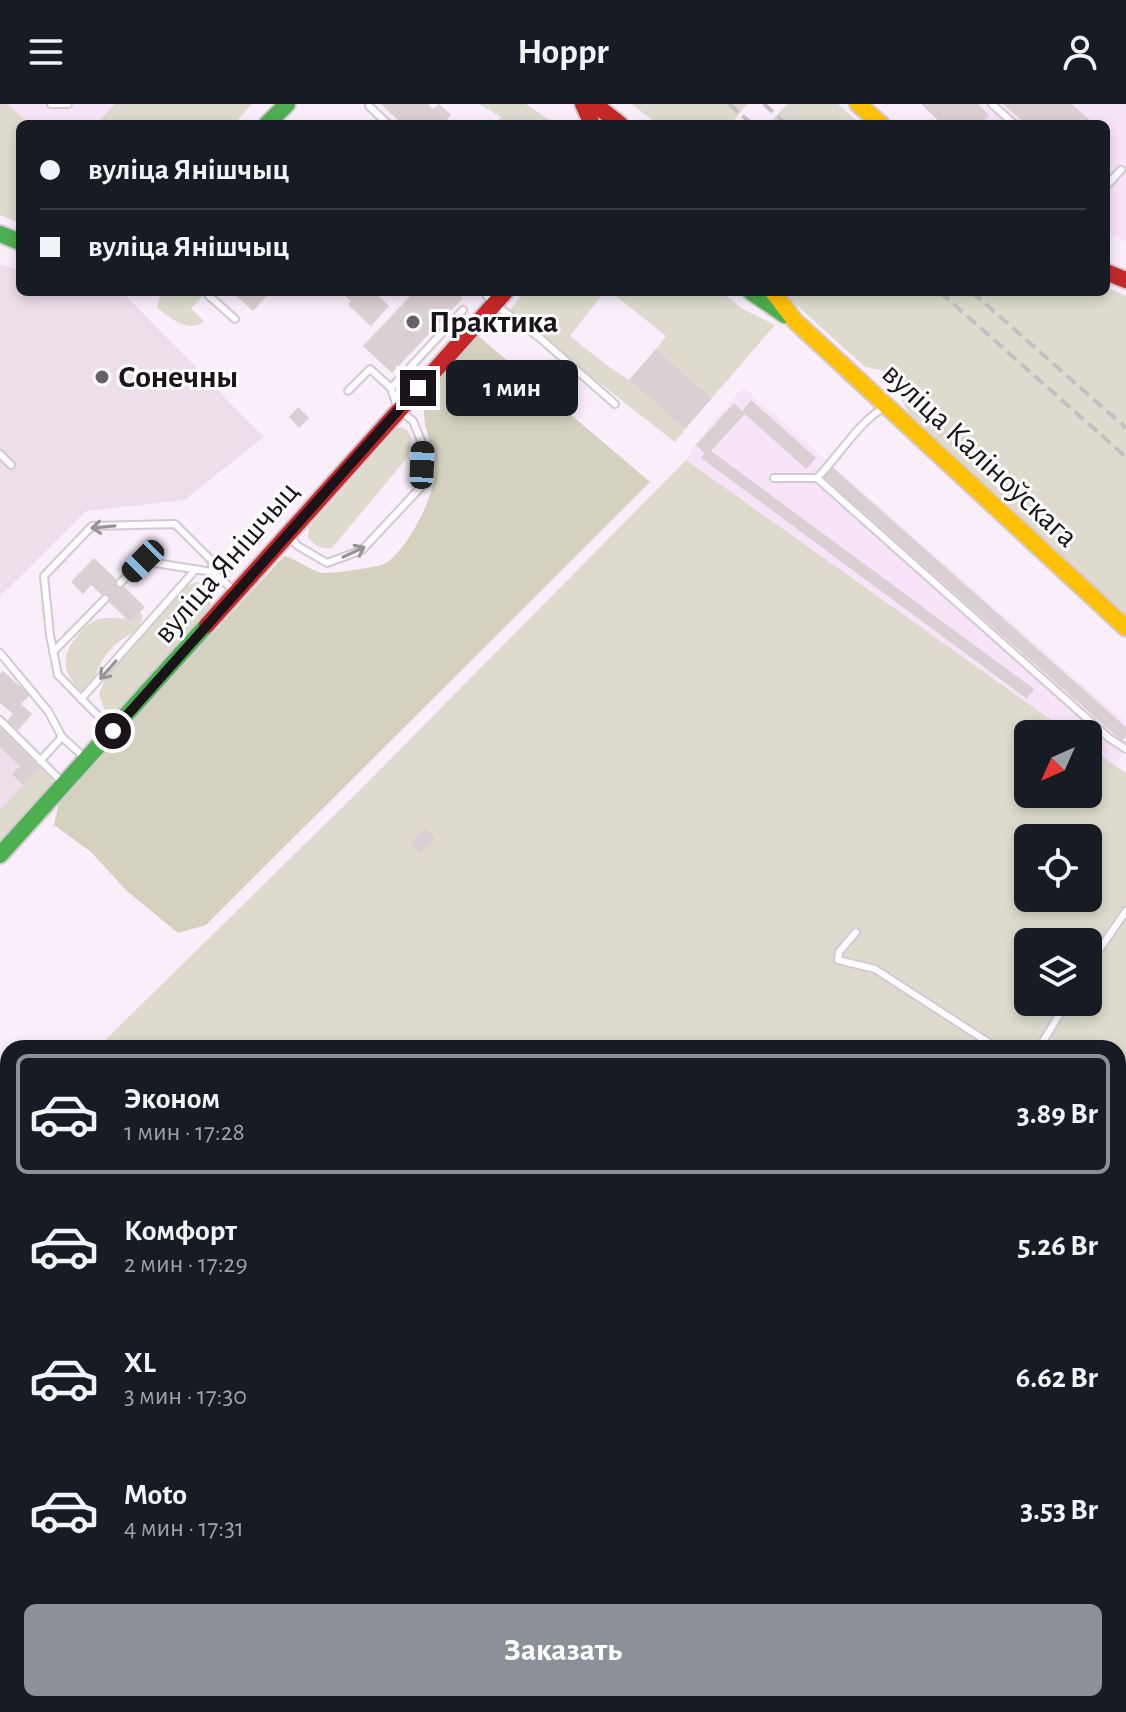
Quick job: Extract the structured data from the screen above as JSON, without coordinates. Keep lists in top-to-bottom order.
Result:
{
  "streets": {
    "street": ["вуліца Каліноўскага", "вуліца Янішчыц"]
  },
  "places": ["Практика", "Сонечны"],
  "north": "bottom left",
  "page": {
    "header": "Hoppr",
    "banner": ["вуліца Янішчыц", "вуліца Янішчыц"],
    "bubble": "1 мин",
    "list": [
      {
        "name": "Эконом",
        "note": "1 мин · 17:28",
        "value": "3.89 Br"
      },
      {
        "name": "Комфорт",
        "note": "2 мин · 17:29",
        "value": "5.26 Br"
      },
      {
        "name": "XL",
        "note": "3 мин · 17:30",
        "value": "6.62 Br"
      },
      {
        "name": "Moto",
        "note": "4 мин · 17:31",
        "value": "3.53 Br"
      }
    ],
    "buttons": "Заказать"
  }
}
